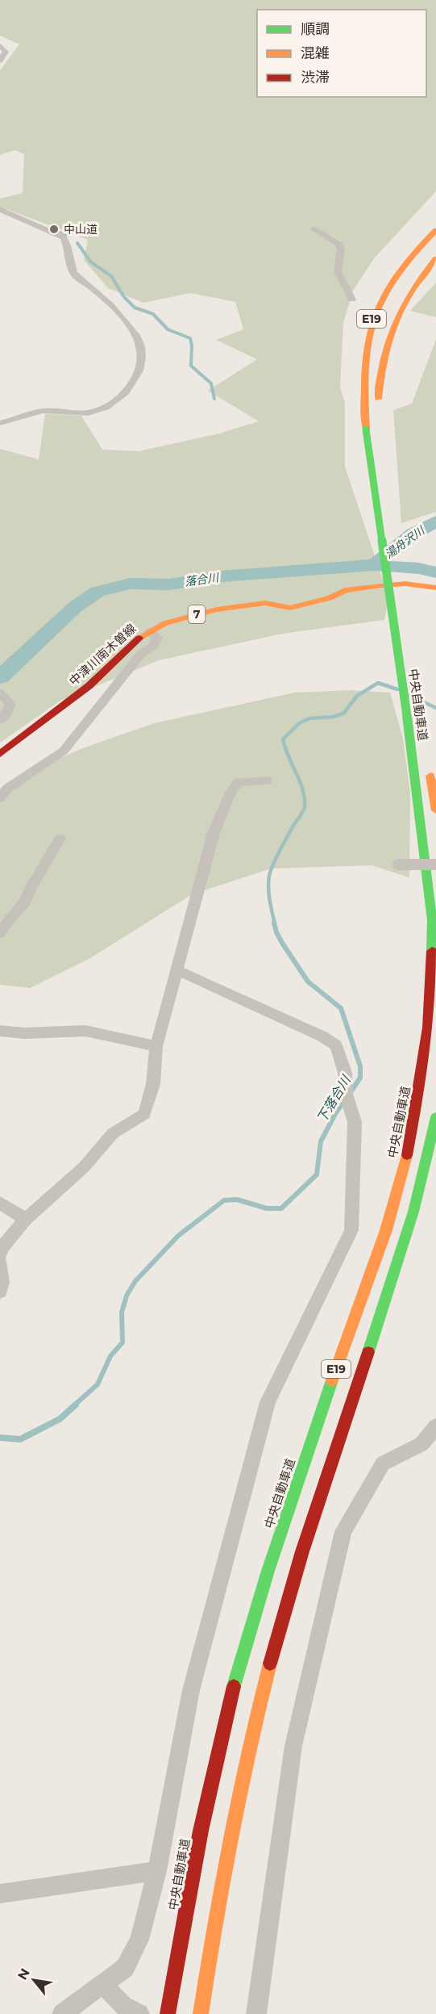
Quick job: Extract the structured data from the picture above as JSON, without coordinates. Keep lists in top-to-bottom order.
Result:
{
  "streets": {
    "main road": [
      "E19",
      "7",
      "中津川南木曽線",
      "中央自動車道"
    ]
  },
  "water": ["湯舟沢川", "落合川", "下落合川"],
  "places": ["中山道"],
  "legend": ["順調", "混雑", "渋滞"],
  "north": "top left"
}
